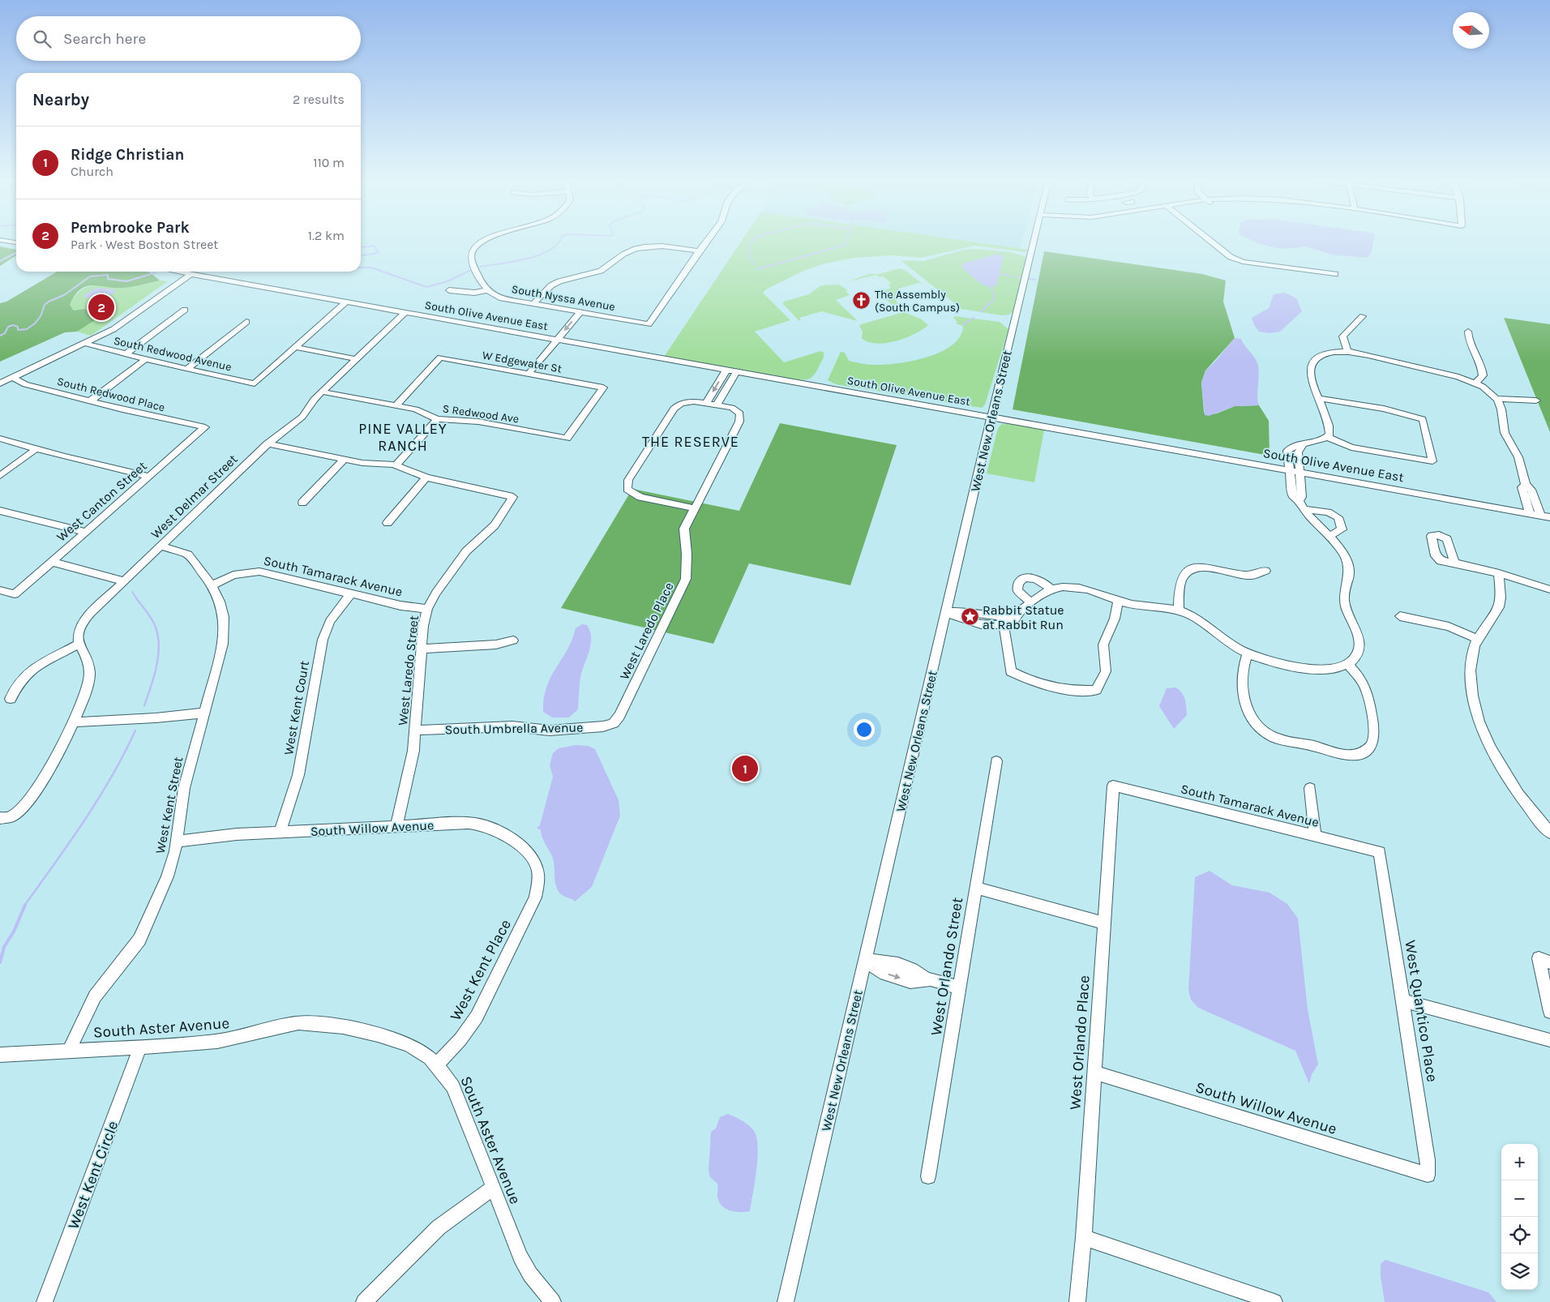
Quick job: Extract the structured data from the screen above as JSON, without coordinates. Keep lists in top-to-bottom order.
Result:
{
  "streets": {
    "street": [
      "South Nyssa Avenue",
      "South Olive Avenue East",
      "South Redwood Avenue",
      "W Edgewater St",
      "South Redwood Place",
      "S Redwood Ave",
      "West New Orleans Street",
      "West Delmar Street",
      "West Canton Street",
      "South Tamarack Avenue",
      "West Laredo Place",
      "West Laredo Street",
      "West Kent Court",
      "South Umbrella Avenue",
      "West Kent Street",
      "South Willow Avenue",
      "West Orlando Street",
      "West Kent Place",
      "West Quantico Place",
      "South Aster Avenue",
      "West Orlando Place",
      "West Kent Circle"
    ]
  },
  "crossings": [
    ["South Olive Avenue East", "West New Orleans Street"],
    ["South Olive Avenue East", "West Delmar Street"],
    ["W Edgewater St", "S Redwood Ave"],
    ["South Redwood Place", "West Canton Street"],
    ["S Redwood Ave", "West Delmar Street"],
    ["West Delmar Street", "West Kent Street"],
    ["South Tamarack Avenue", "West Laredo Street"],
    ["South Tamarack Avenue", "West Kent Court"],
    ["South Tamarack Avenue", "West Kent Street"],
    ["South Tamarack Avenue", "West Quantico Place"],
    ["South Tamarack Avenue", "West Orlando Place"],
    ["West Laredo Place", "South Umbrella Avenue"],
    ["West Laredo Street", "South Umbrella Avenue"],
    ["West Laredo Street", "South Willow Avenue"],
    ["West Kent Court", "South Willow Avenue"],
    ["West Kent Street", "South Willow Avenue"],
    ["West Kent Street", "South Aster Avenue"],
    ["South Willow Avenue", "West Kent Place"],
    ["South Willow Avenue", "West Quantico Place"],
    ["South Willow Avenue", "West Orlando Place"],
    ["West Kent Place", "South Aster Avenue"],
    ["South Aster Avenue", "West Kent Circle"]
  ],
  "districts": ["PINE VALLEY RANCH", "THE RESERVE"],
  "places": {
    "church": ["The Assembly (South Campus)"],
    "place": ["Rabbit Statue at Rabbit Run"]
  },
  "north": "left",
  "page": {
    "search": "Search here",
    "heading": ["Nearby", "2 results"],
    "list": [
      {
        "mark": "1",
        "name": "Ridge Christian",
        "note": "Church",
        "value": "110 m"
      },
      {
        "mark": "2",
        "name": "Pembrooke Park",
        "note": "Park · West Boston Street",
        "value": "1.2 km"
      }
    ],
    "pins": ["2", "1"],
    "map_buttons": ["+", "−"]
  }
}
